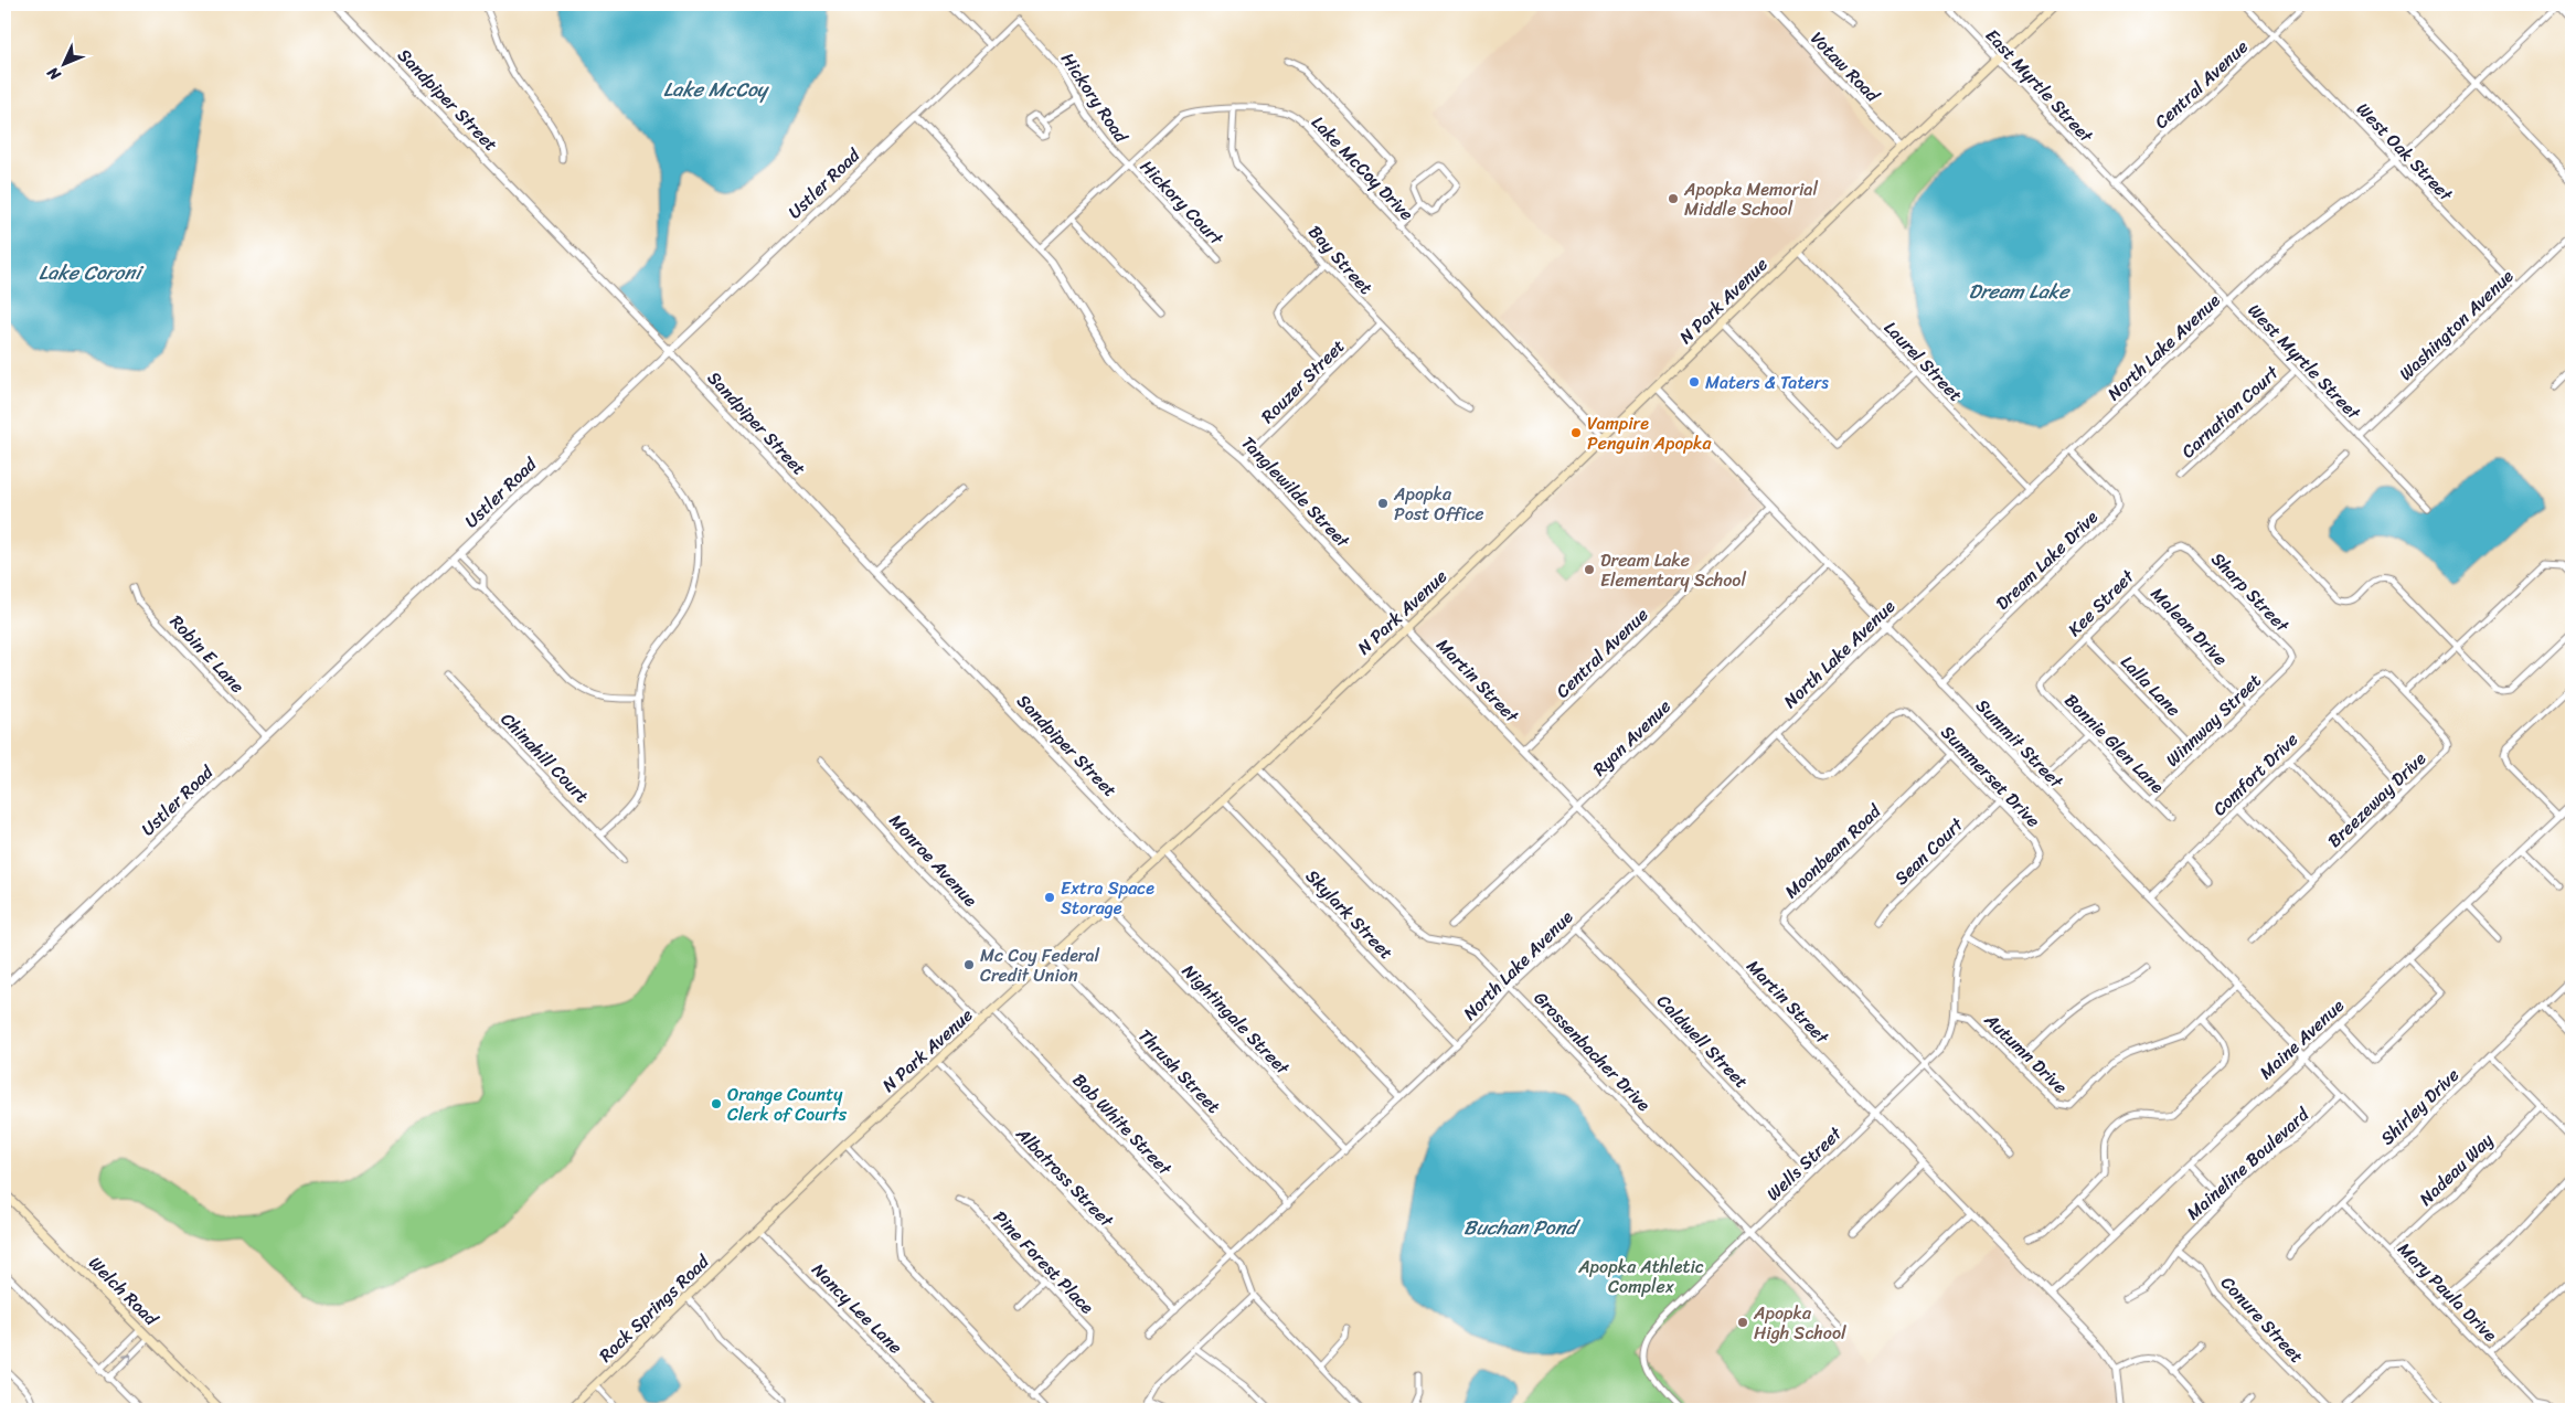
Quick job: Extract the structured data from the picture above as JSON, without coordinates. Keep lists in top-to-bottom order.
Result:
{
  "streets": {
    "main road": ["N Park Avenue", "Welch Road", "Rock Springs Road"],
    "street": [
      "Votaw Road",
      "Central Avenue",
      "East Myrtle Street",
      "Hickory Road",
      "Sandpiper Street",
      "West Oak Street",
      "Lake McCoy Drive",
      "Ustler Road",
      "Hickory Court",
      "Bay Street",
      "Washington Avenue",
      "North Lake Avenue",
      "Laurel Street",
      "West Myrtle Street",
      "Rouzer Street",
      "Carnation Court",
      "Tanglewilde Street",
      "Dream Lake Drive",
      "Sharp Street",
      "Kee Street",
      "Malean Drive",
      "Robin E Lane",
      "Martin Street",
      "Lalla Lane",
      "Winnway Street",
      "Ryan Avenue",
      "Summit Street",
      "Bonnie Glen Lane",
      "Chinahill Court",
      "Comfort Drive",
      "Summerset Drive",
      "Breezeway Drive",
      "Moonbeam Road",
      "Sean Court",
      "Monroe Avenue",
      "Skylark Street",
      "Nightingale Street",
      "Maine Avenue",
      "Caldwell Street",
      "Grossenbacher Drive",
      "Autumn Drive",
      "Thrush Street",
      "Shirley Drive",
      "Bob White Street",
      "Wells Street",
      "Maineline Boulevard",
      "Nadeau Way",
      "Albatross Street",
      "Pine Forest Place",
      "Mary Paula Drive",
      "Nancy Lee Lane",
      "Conure Street"
    ]
  },
  "crossings": [
    ["Votaw Road", "N Park Avenue"],
    ["Central Avenue", "East Myrtle Street"],
    ["Central Avenue", "West Oak Street"],
    ["Central Avenue", "West Myrtle Street"],
    ["Central Avenue", "Martin Street"],
    ["Central Avenue", "Summit Street"],
    ["East Myrtle Street", "N Park Avenue"],
    ["East Myrtle Street", "West Myrtle Street"],
    ["Hickory Road", "Lake McCoy Drive"],
    ["Hickory Road", "Ustler Road"],
    ["Hickory Road", "Hickory Court"],
    ["Sandpiper Street", "Ustler Road"],
    ["Sandpiper Street", "N Park Avenue"],
    ["West Oak Street", "Washington Avenue"],
    ["West Oak Street", "North Lake Avenue"],
    ["Lake McCoy Drive", "Hickory Court"],
    ["Lake McCoy Drive", "Bay Street"],
    ["Lake McCoy Drive", "N Park Avenue"],
    ["Lake McCoy Drive", "Tanglewilde Street"],
    ["Ustler Road", "Tanglewilde Street"],
    ["Ustler Road", "Robin E Lane"],
    ["Bay Street", "Rouzer Street"],
    ["N Park Avenue", "Laurel Street"],
    ["N Park Avenue", "Tanglewilde Street"],
    ["N Park Avenue", "Martin Street"],
    ["N Park Avenue", "Summit Street"],
    ["N Park Avenue", "Monroe Avenue"],
    ["N Park Avenue", "Skylark Street"],
    ["N Park Avenue", "Nightingale Street"],
    ["N Park Avenue", "Grossenbacher Drive"],
    ["N Park Avenue", "Thrush Street"],
    ["N Park Avenue", "Bob White Street"],
    ["N Park Avenue", "Albatross Street"],
    ["N Park Avenue", "Rock Springs Road"],
    ["N Park Avenue", "Nancy Lee Lane"],
    ["Washington Avenue", "West Myrtle Street"],
    ["North Lake Avenue", "Laurel Street"],
    ["North Lake Avenue", "West Myrtle Street"],
    ["North Lake Avenue", "Dream Lake Drive"],
    ["North Lake Avenue", "Martin Street"],
    ["North Lake Avenue", "Summit Street"],
    ["North Lake Avenue", "Summerset Drive"],
    ["North Lake Avenue", "Skylark Street"],
    ["North Lake Avenue", "Nightingale Street"],
    ["North Lake Avenue", "Caldwell Street"],
    ["North Lake Avenue", "Grossenbacher Drive"],
    ["North Lake Avenue", "Thrush Street"],
    ["North Lake Avenue", "Bob White Street"],
    ["North Lake Avenue", "Albatross Street"],
    ["West Myrtle Street", "Carnation Court"],
    ["Rouzer Street", "Tanglewilde Street"],
    ["Tanglewilde Street", "Martin Street"],
    ["Dream Lake Drive", "Summit Street"],
    ["Sharp Street", "Kee Street"],
    ["Sharp Street", "Winnway Street"],
    ["Kee Street", "Malean Drive"],
    ["Kee Street", "Lalla Lane"],
    ["Kee Street", "Bonnie Glen Lane"],
    ["Malean Drive", "Winnway Street"],
    ["Martin Street", "Ryan Avenue"],
    ["Martin Street", "Summerset Drive"],
    ["Martin Street", "Maine Avenue"],
    ["Martin Street", "Wells Street"],
    ["Lalla Lane", "Winnway Street"],
    ["Winnway Street", "Bonnie Glen Lane"],
    ["Ryan Avenue", "Summit Street"],
    ["Summit Street", "Comfort Drive"],
    ["Summit Street", "Maine Avenue"],
    ["Summit Street", "Autumn Drive"],
    ["Summit Street", "Maineline Boulevard"],
    ["Comfort Drive", "Breezeway Drive"],
    ["Summerset Drive", "Moonbeam Road"],
    ["Summerset Drive", "Sean Court"],
    ["Summerset Drive", "Autumn Drive"],
    ["Summerset Drive", "Wells Street"],
    ["Caldwell Street", "Wells Street"],
    ["Grossenbacher Drive", "Wells Street"],
    ["Shirley Drive", "Mary Paula Drive"],
    ["Maineline Boulevard", "Conure Street"],
    ["Nadeau Way", "Mary Paula Drive"],
    ["Rock Springs Road", "Nancy Lee Lane"]
  ],
  "water": [
    "Lake McCoy",
    "Lake Coroni",
    "Dream Lake",
    "Buchan Pond"
  ],
  "parks": ["Apopka Athletic Complex"],
  "places": [
    "Apopka Memorial Middle School",
    "Maters & Taters",
    "Vampire Penguin Apopka",
    "Apopka Post Office",
    "Dream Lake Elementary School",
    "Extra Space Storage",
    "Mc Coy Federal Credit Union",
    "Orange County Clerk of Courts",
    "Apopka High School"
  ],
  "north": "bottom left"
}
